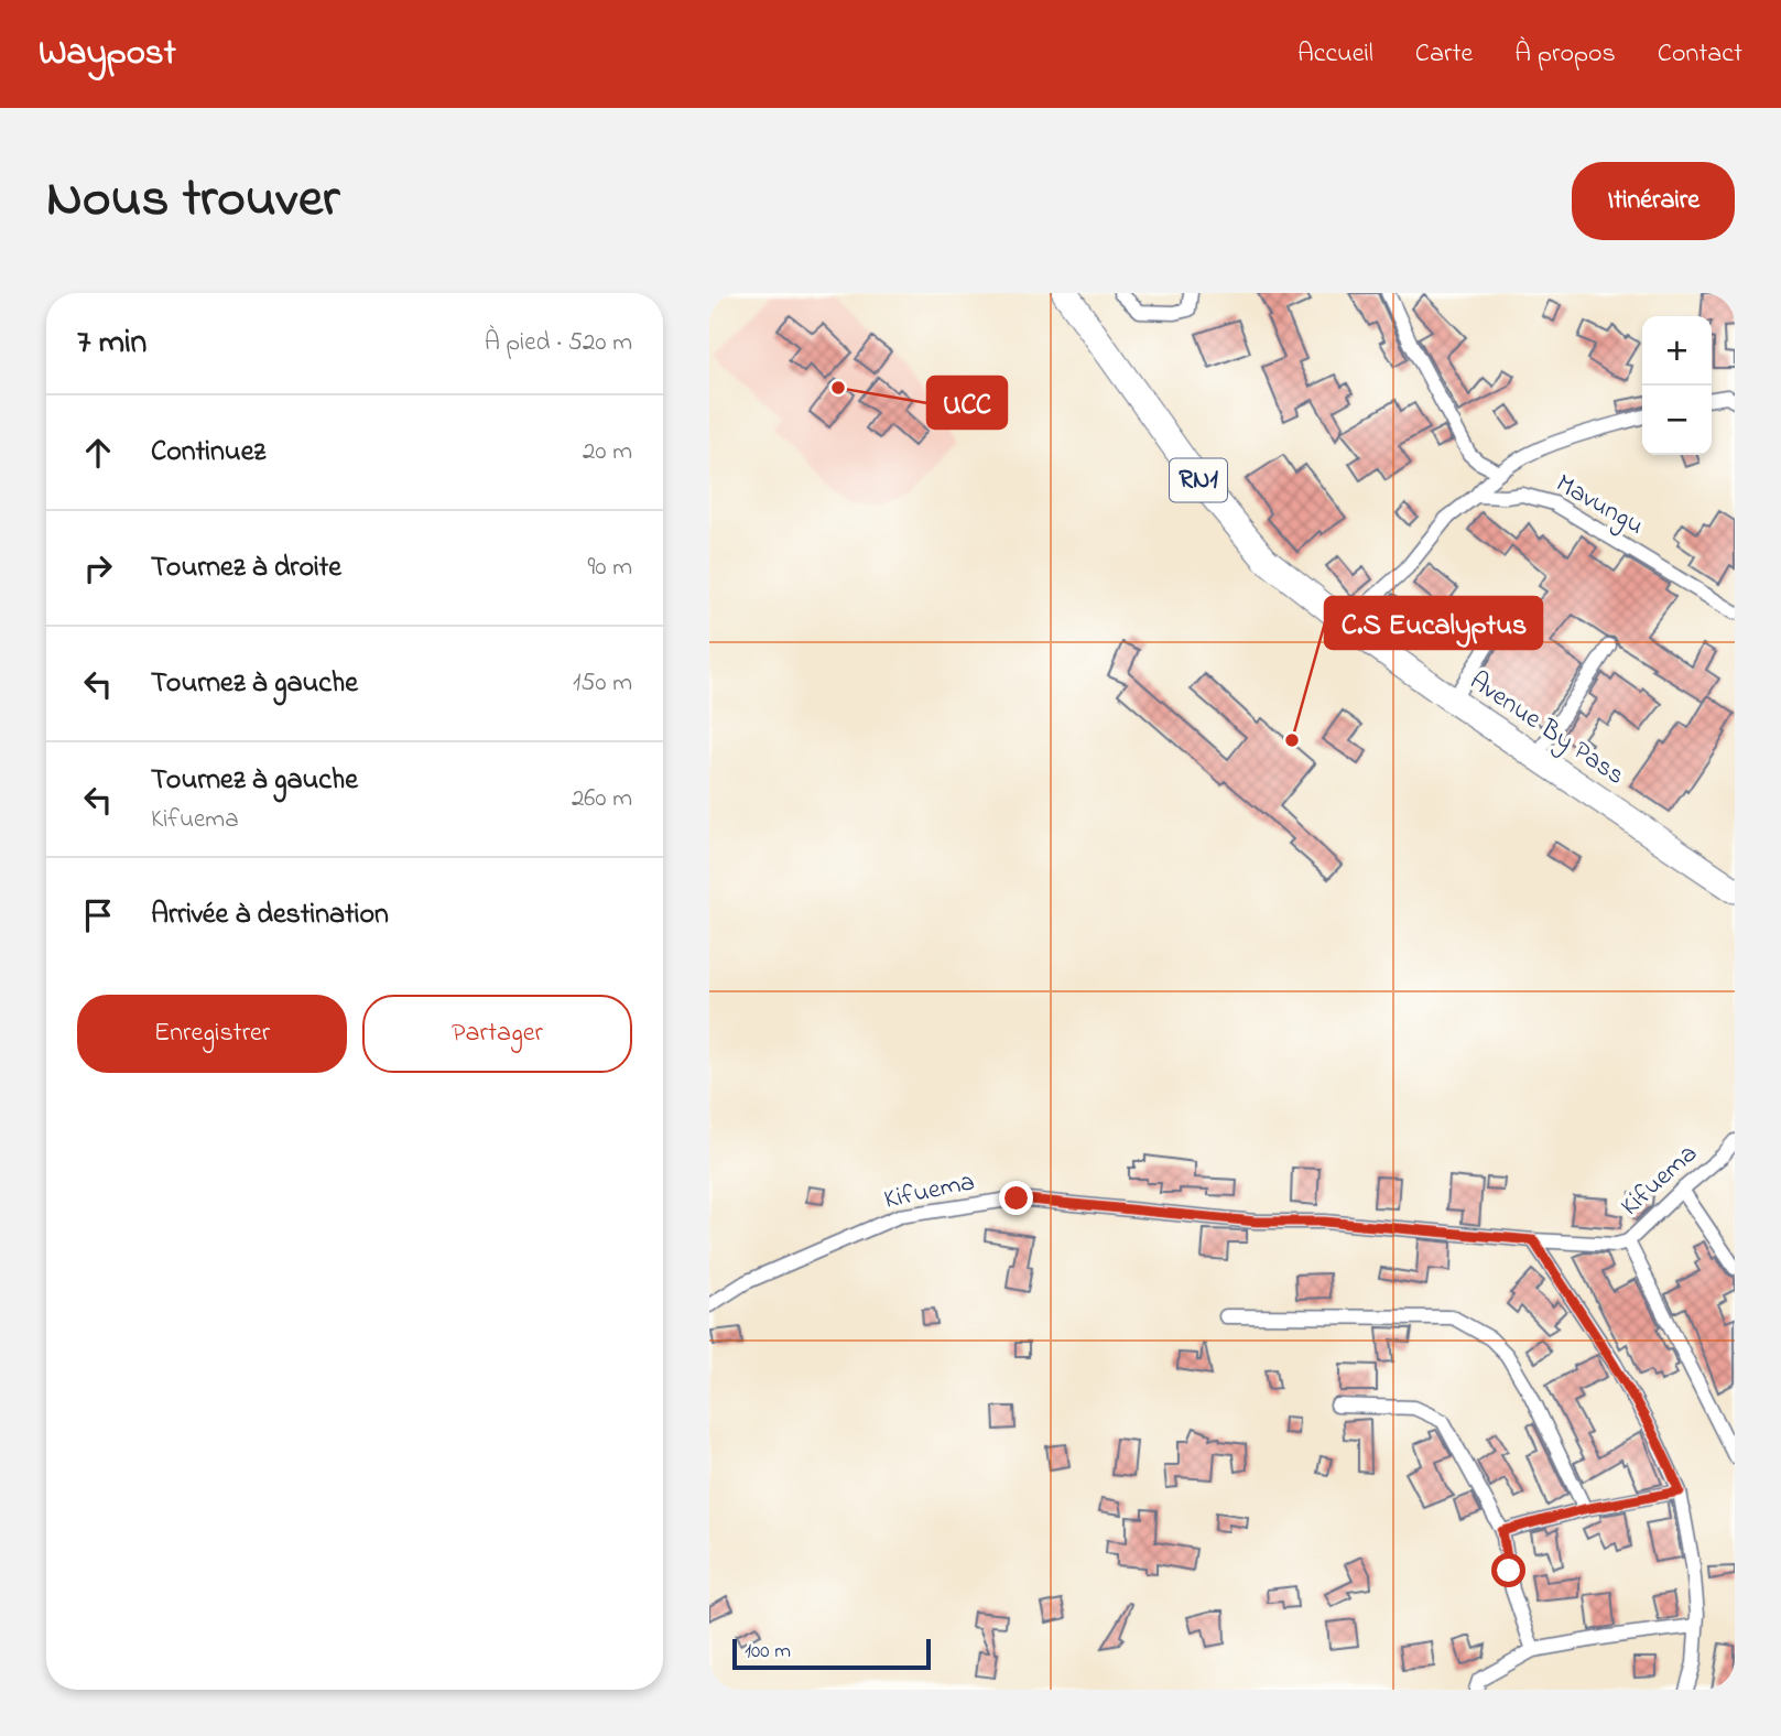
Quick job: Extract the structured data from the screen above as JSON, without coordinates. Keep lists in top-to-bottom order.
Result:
{
  "streets": {
    "highway": ["RN1", "Avenue By Pass"],
    "street": ["Mavungu", "Kifuema"]
  },
  "places": ["UCC", "C.S Eucalyptus"],
  "scale_bar": "100 m",
  "page": {
    "header": "Waypost",
    "nav": [
      "Accueil",
      "Carte",
      "À propos",
      "Contact"
    ],
    "title": "Nous trouver",
    "buttons": [
      "Itinéraire",
      ["Enregistrer", "Partager"]
    ],
    "heading": ["7 min", "À pied · 520 m"],
    "map_buttons": ["+", "−"],
    "list": [
      ["Continuez", "20 m"],
      ["Tournez à droite", "90 m"],
      ["Tournez à gauche", "150 m"],
      ["Tournez à gauche", "Kifuema", "260 m"],
      "Arrivée à destination"
    ],
    "scale": "100 m"
  }
}
